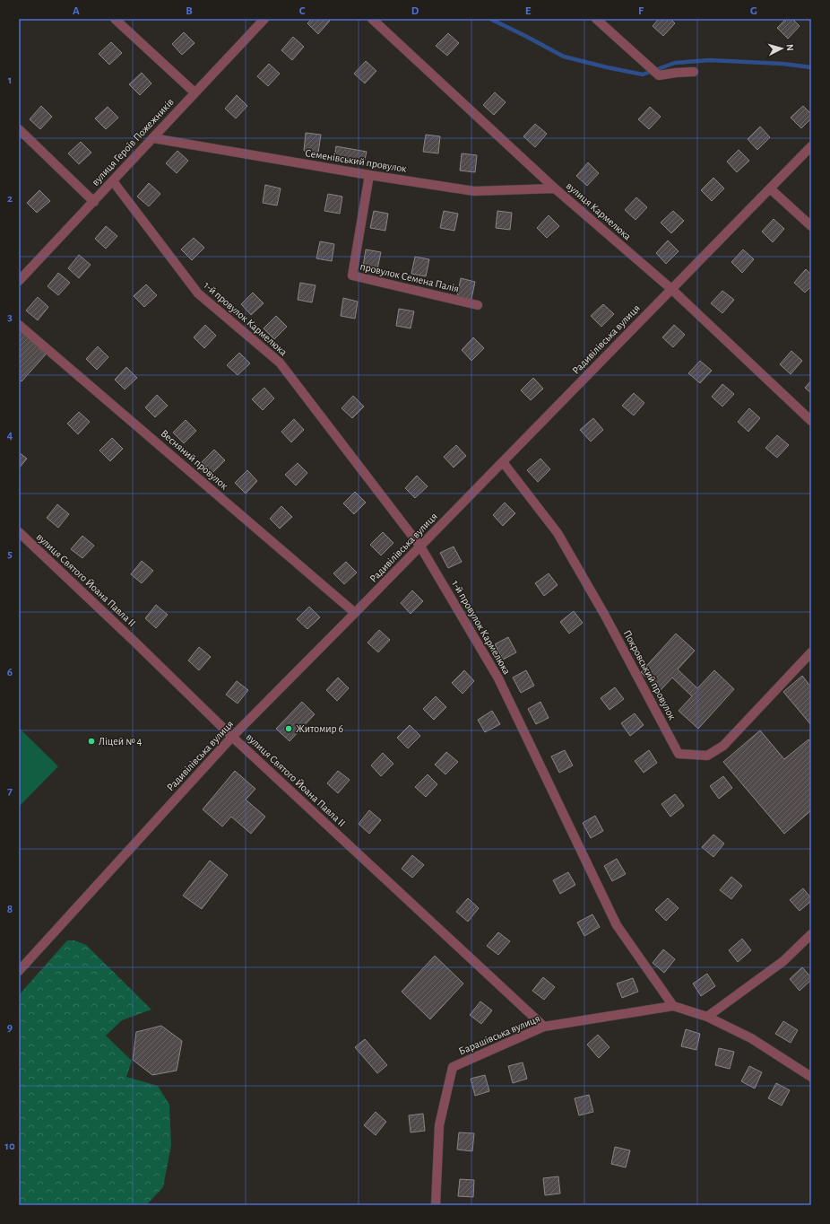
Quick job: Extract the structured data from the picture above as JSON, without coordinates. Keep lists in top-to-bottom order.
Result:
{
  "streets": {
    "street": [
      "вулиця Героїв Пожежників",
      "Семенівський провулок",
      "вулиця Кармелюка",
      "провулок Семена Палія",
      "1-й провулок Кармелюка",
      "Радивілівська вулиця",
      "Весняний провулок",
      "вулиця Святого Йоана Павла II",
      "Покровський провулок",
      "Барашівська вулиця"
    ]
  },
  "crossings": [
    ["вулиця Героїв Пожежників", "Семенівський провулок"],
    ["вулиця Героїв Пожежників", "1-й провулок Кармелюка"],
    ["Семенівський провулок", "вулиця Кармелюка"],
    ["Семенівський провулок", "провулок Семена Палія"],
    ["вулиця Кармелюка", "Радивілівська вулиця"],
    ["1-й провулок Кармелюка", "Радивілівська вулиця"],
    ["1-й провулок Кармелюка", "Барашівська вулиця"],
    ["Радивілівська вулиця", "Весняний провулок"],
    ["Радивілівська вулиця", "вулиця Святого Йоана Павла II"],
    ["Радивілівська вулиця", "Покровський провулок"],
    ["вулиця Святого Йоана Павла II", "Барашівська вулиця"]
  ],
  "places": ["Житомир 6", "Ліцей № 4"],
  "north": "right",
  "grid": {
    "columns": [
      "A",
      "B",
      "C",
      "D",
      "E",
      "F",
      "G"
    ],
    "rows": [
      "1",
      "2",
      "3",
      "4",
      "5",
      "6",
      "7",
      "8",
      "9",
      "10"
    ]
  }
}
